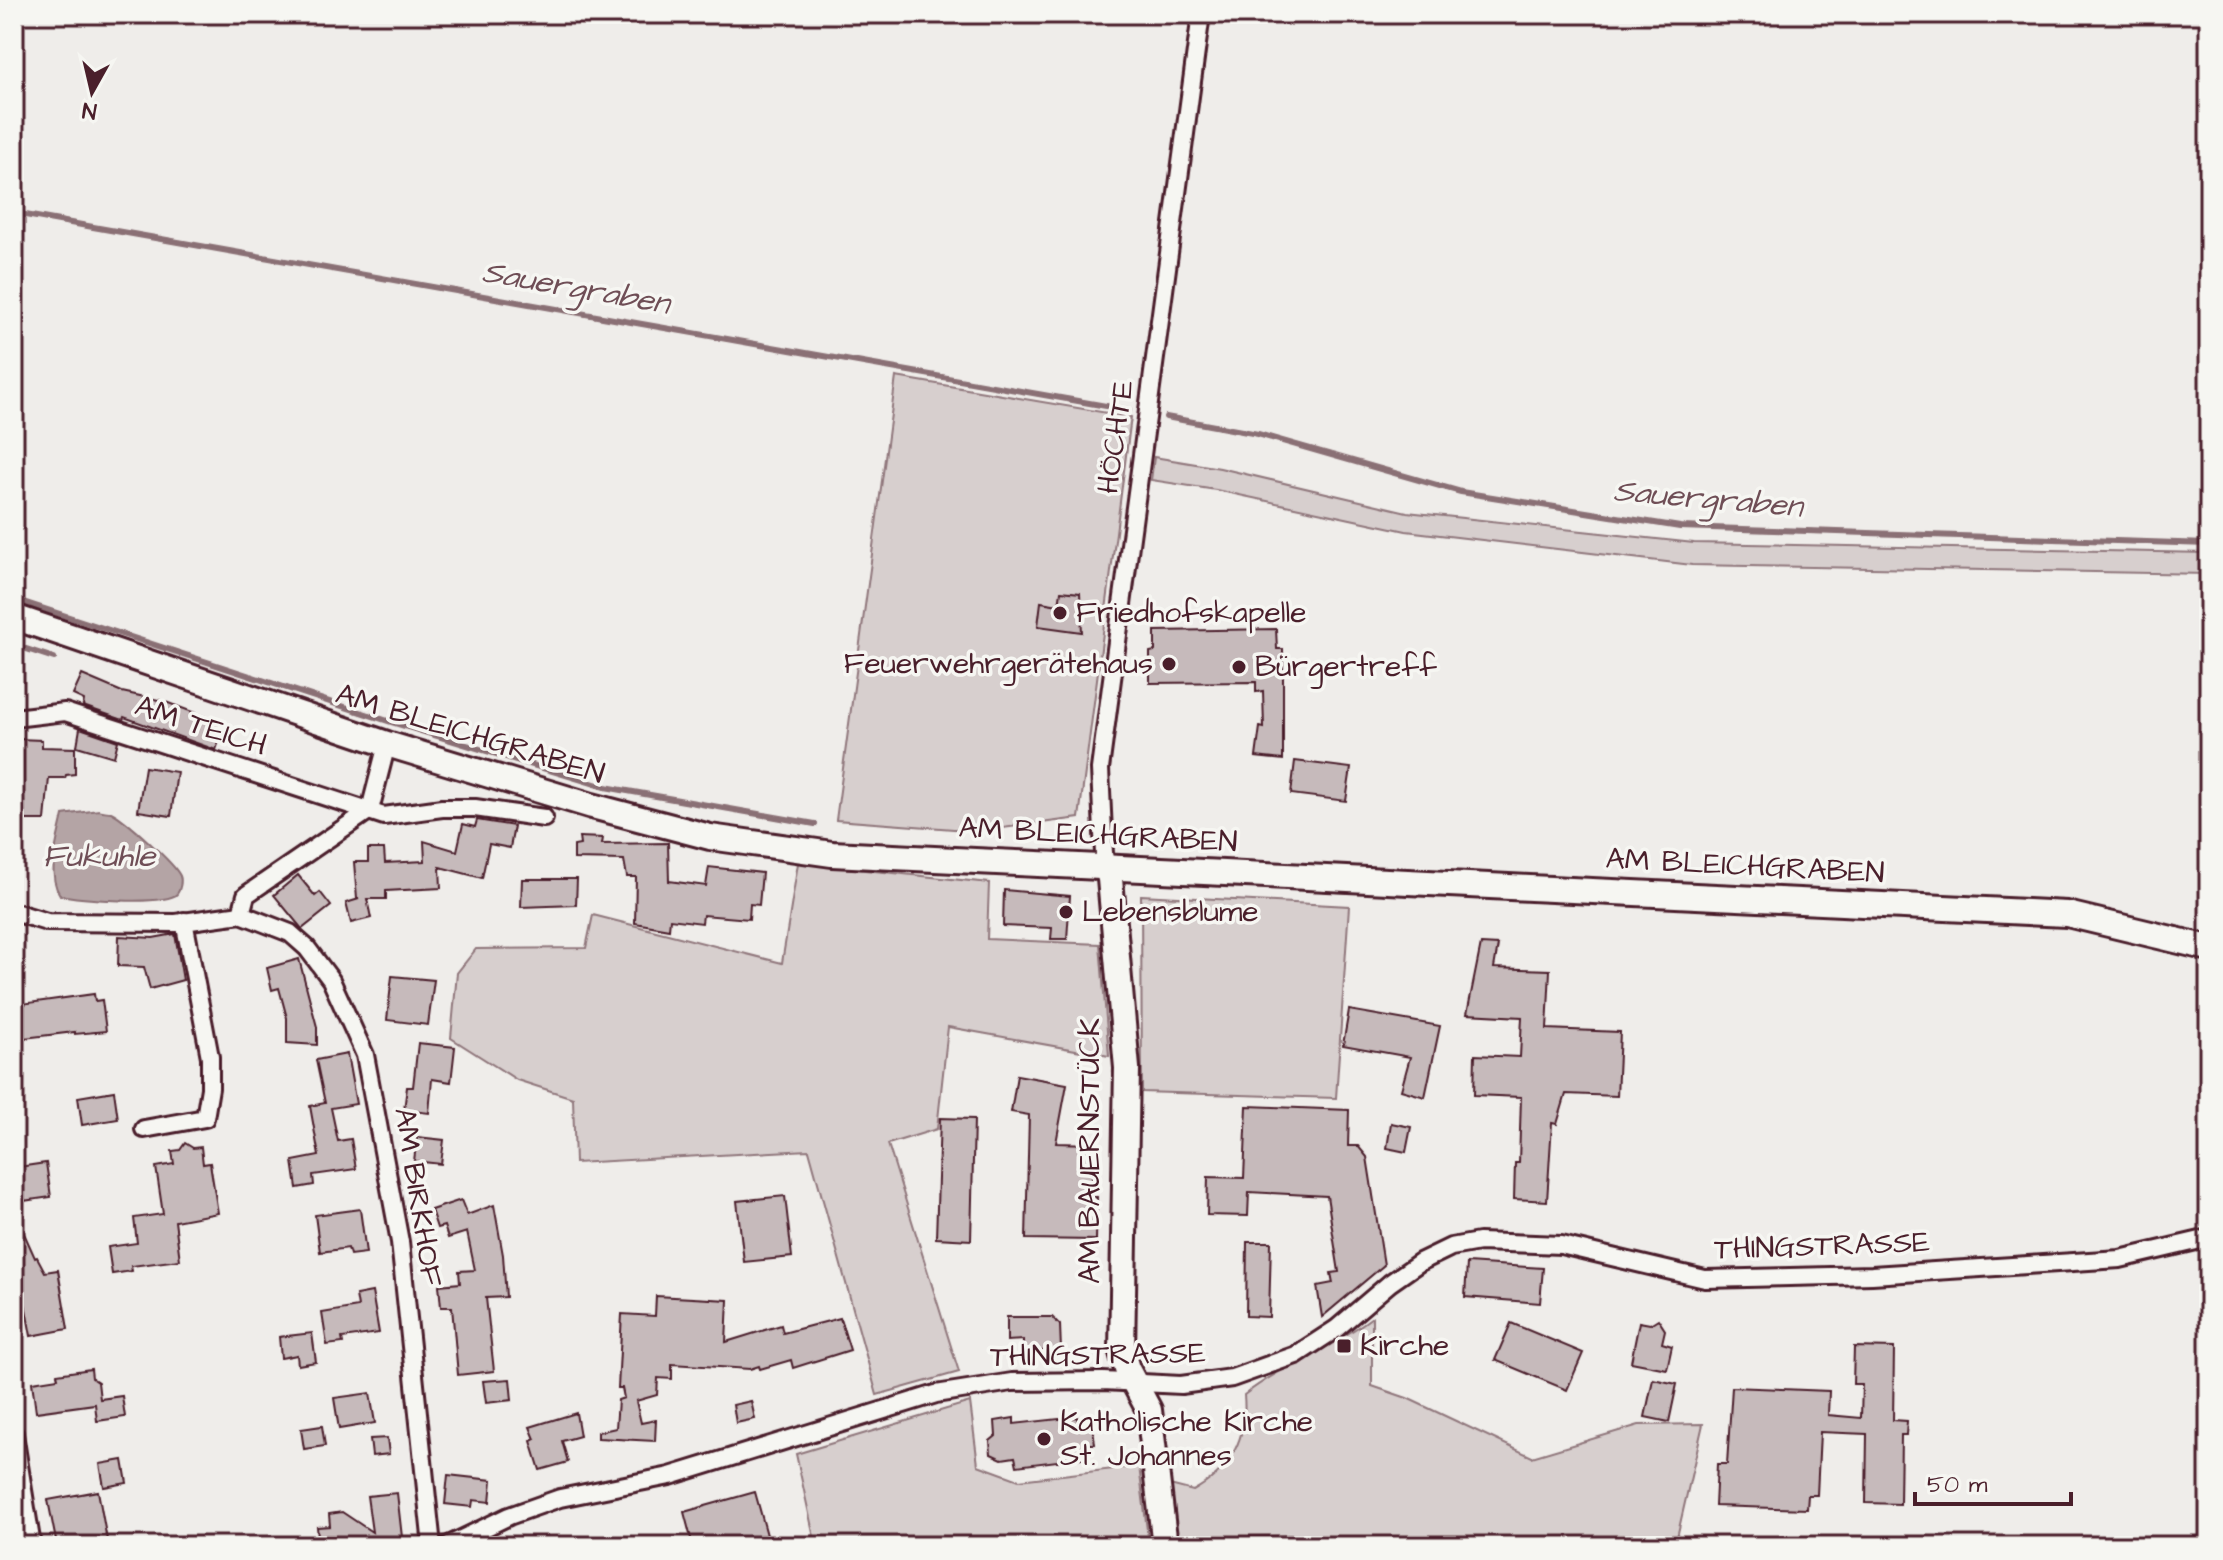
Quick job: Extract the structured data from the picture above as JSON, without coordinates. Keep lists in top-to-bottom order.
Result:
{
  "streets": {
    "street": [
      "HÖCHTE",
      "AM TEICH",
      "AM BLEICHGRABEN",
      "AM BAUERNSTÜCK",
      "AM BIRKHOF",
      "THINGSTRASSE"
    ]
  },
  "crossings": [
    ["HÖCHTE", "AM BLEICHGRABEN"],
    ["HÖCHTE", "AM BAUERNSTÜCK"],
    ["AM BLEICHGRABEN", "AM BAUERNSTÜCK"],
    ["AM BAUERNSTÜCK", "THINGSTRASSE"]
  ],
  "water": ["Sauergraben", "Fukuhle"],
  "places": {
    "other": [
      "Friedhofskapelle",
      "Feuerwehrgerätehaus",
      "Bürgertreff",
      "Lebensblume",
      "Katholische Kirche St. Johannes"
    ],
    "transit": ["Kirche"]
  },
  "scale_bar": "50 m",
  "north": "bottom"
}
